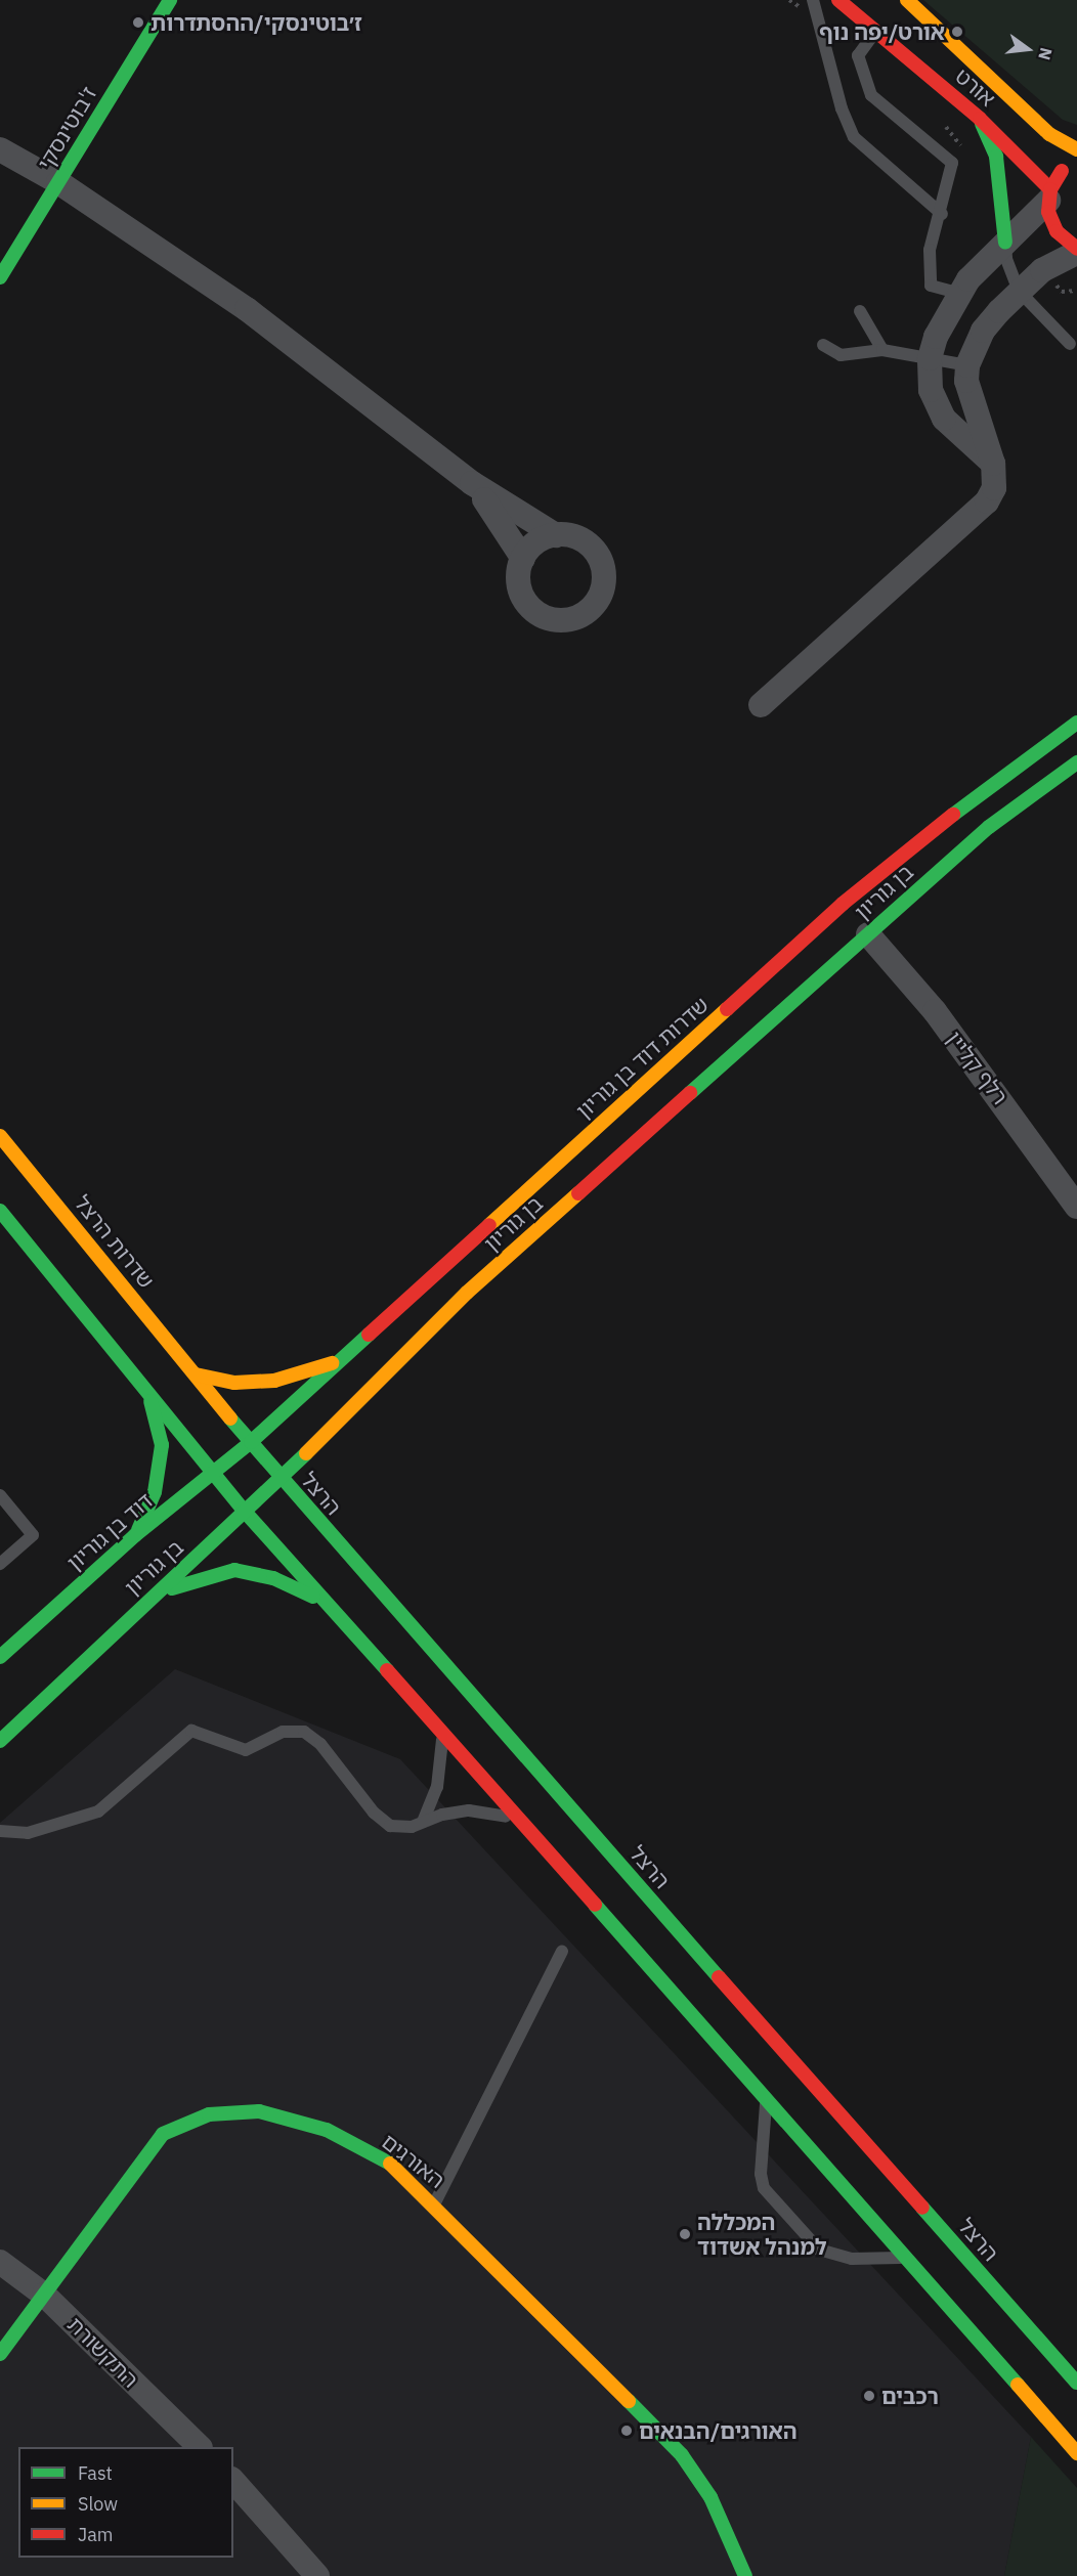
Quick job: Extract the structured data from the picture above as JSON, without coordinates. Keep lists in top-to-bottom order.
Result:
{
  "streets": {
    "main road": [
      "אורט",
      "ז'בוטינסקי",
      "בן גוריון",
      "שדרות דוד בן גוריון",
      "שדרות הרצל",
      "הרצל",
      "דוד בן גוריון",
      "האורגים"
    ],
    "street": ["רלף קליין", "התקשורת"]
  },
  "crossings": [
    ["בן גוריון", "רלף קליין"],
    ["בן גוריון", "הרצל"],
    ["שדרות דוד בן גוריון", "הרצל"],
    ["שדרות דוד בן גוריון", "דוד בן גוריון"],
    ["שדרות הרצל", "הרצל"],
    ["הרצל", "דוד בן גוריון"],
    ["האורגים", "התקשורת"]
  ],
  "places": [
    "ז׳בוטינסקי/ההסתדרות",
    "אורט/יפה נוף",
    "המכללה למנהל אשדוד",
    "רכבים",
    "האורגים/הבנאים"
  ],
  "legend": ["Fast", "Slow", "Jam"],
  "north": "right"
}
